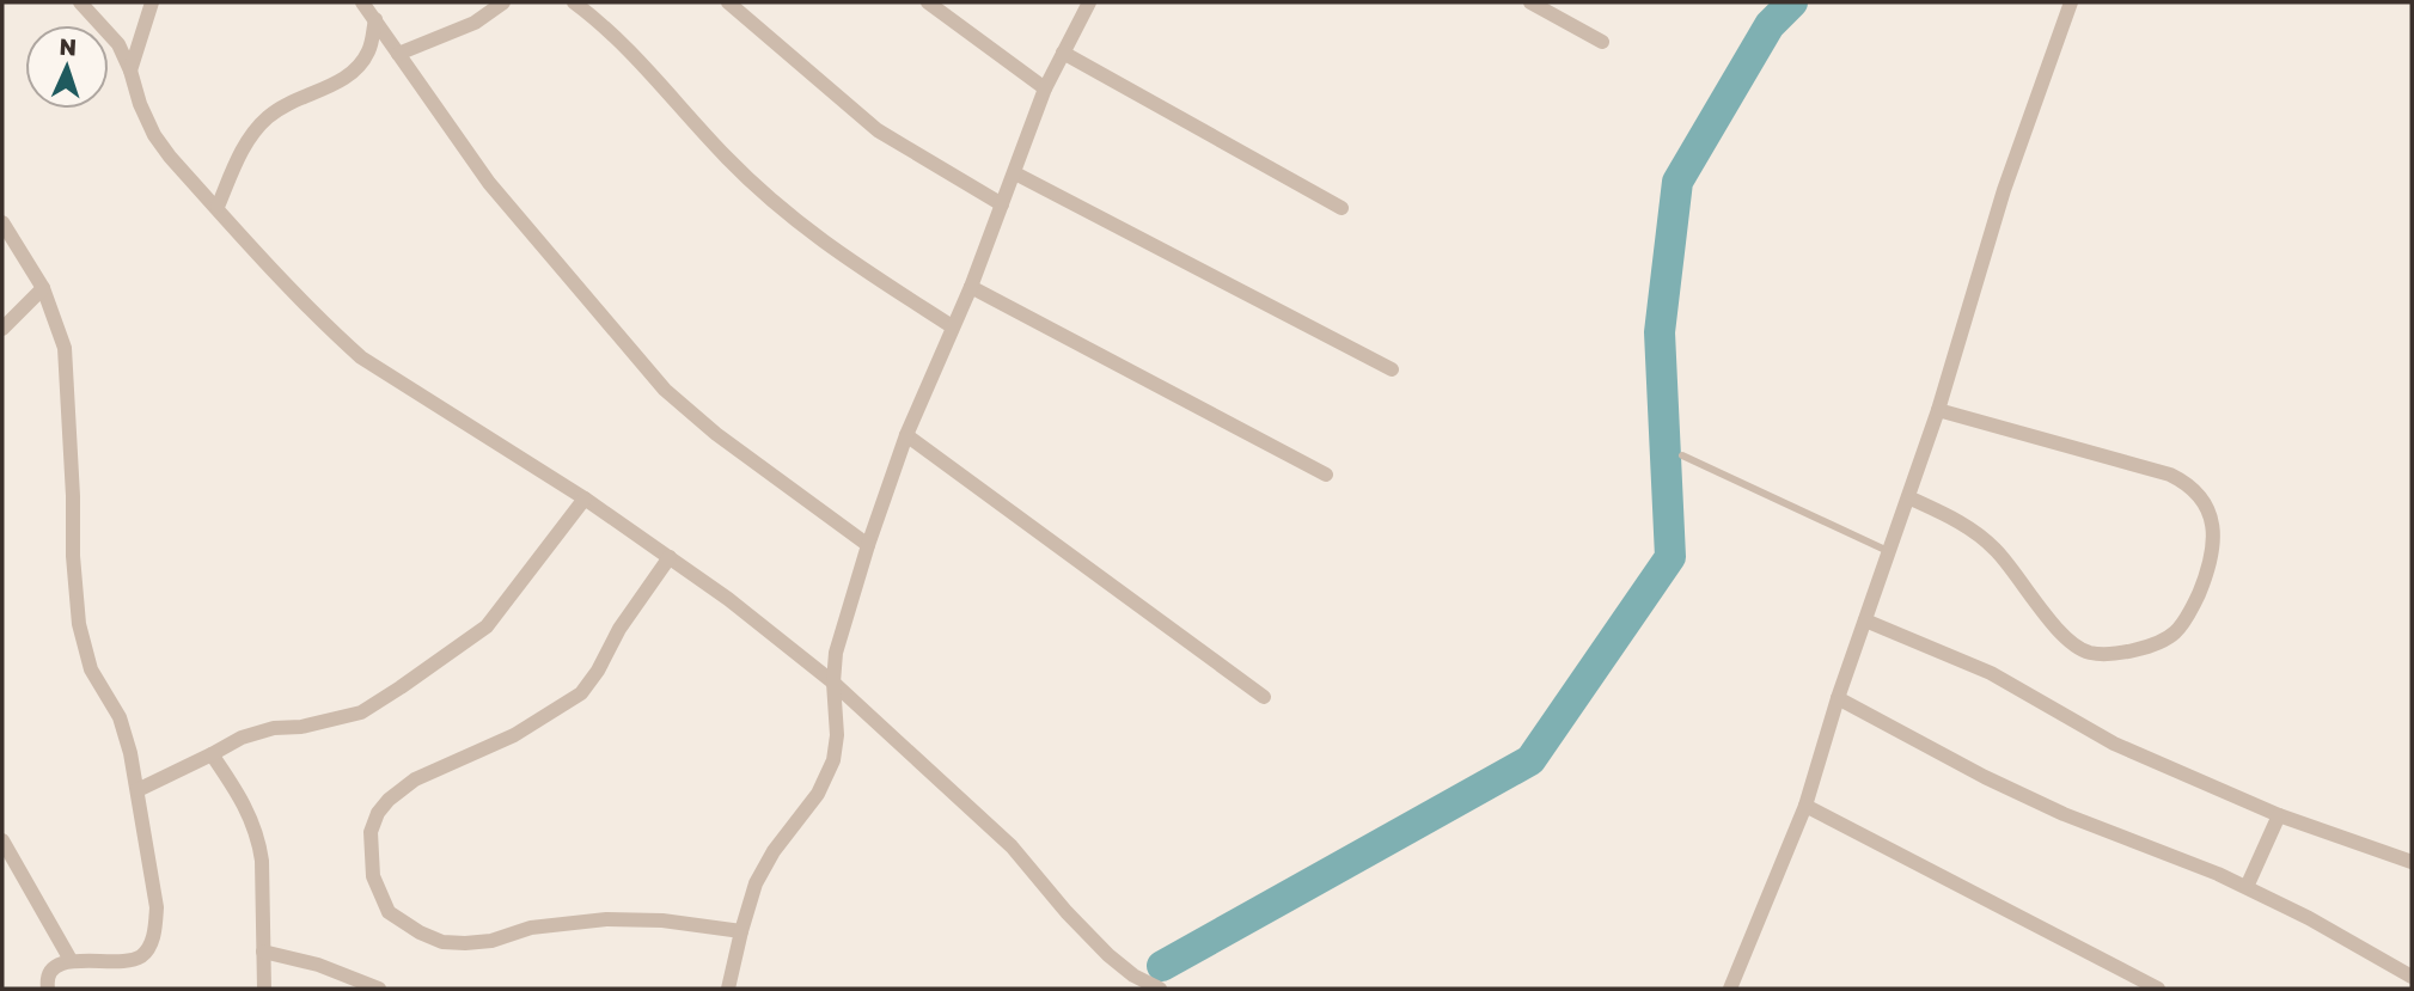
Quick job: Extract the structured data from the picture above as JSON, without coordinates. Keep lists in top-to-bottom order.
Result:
{
  "north": "top"
}
